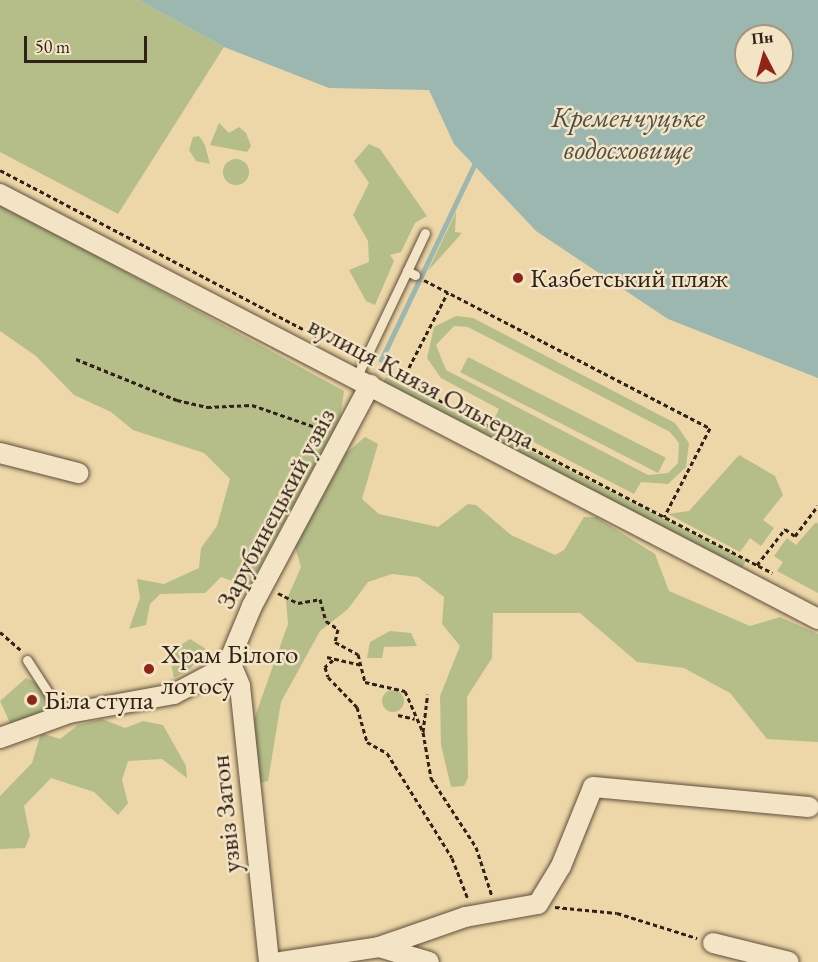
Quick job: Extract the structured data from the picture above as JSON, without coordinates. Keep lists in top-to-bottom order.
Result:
{
  "streets": {
    "street": ["вулиця Князя Ольгерда", "Зарубинецький узвіз", "узвіз Затон"]
  },
  "crossings": [
    ["вулиця Князя Ольгерда", "Зарубинецький узвіз"],
    ["Зарубинецький узвіз", "узвіз Затон"]
  ],
  "water": ["Кременчуцьке водосховище"],
  "places": ["Казбетський пляж", "Храм Білого лотосу", "Біла ступа"],
  "scale_bar": "50 m",
  "north": "top"
}
